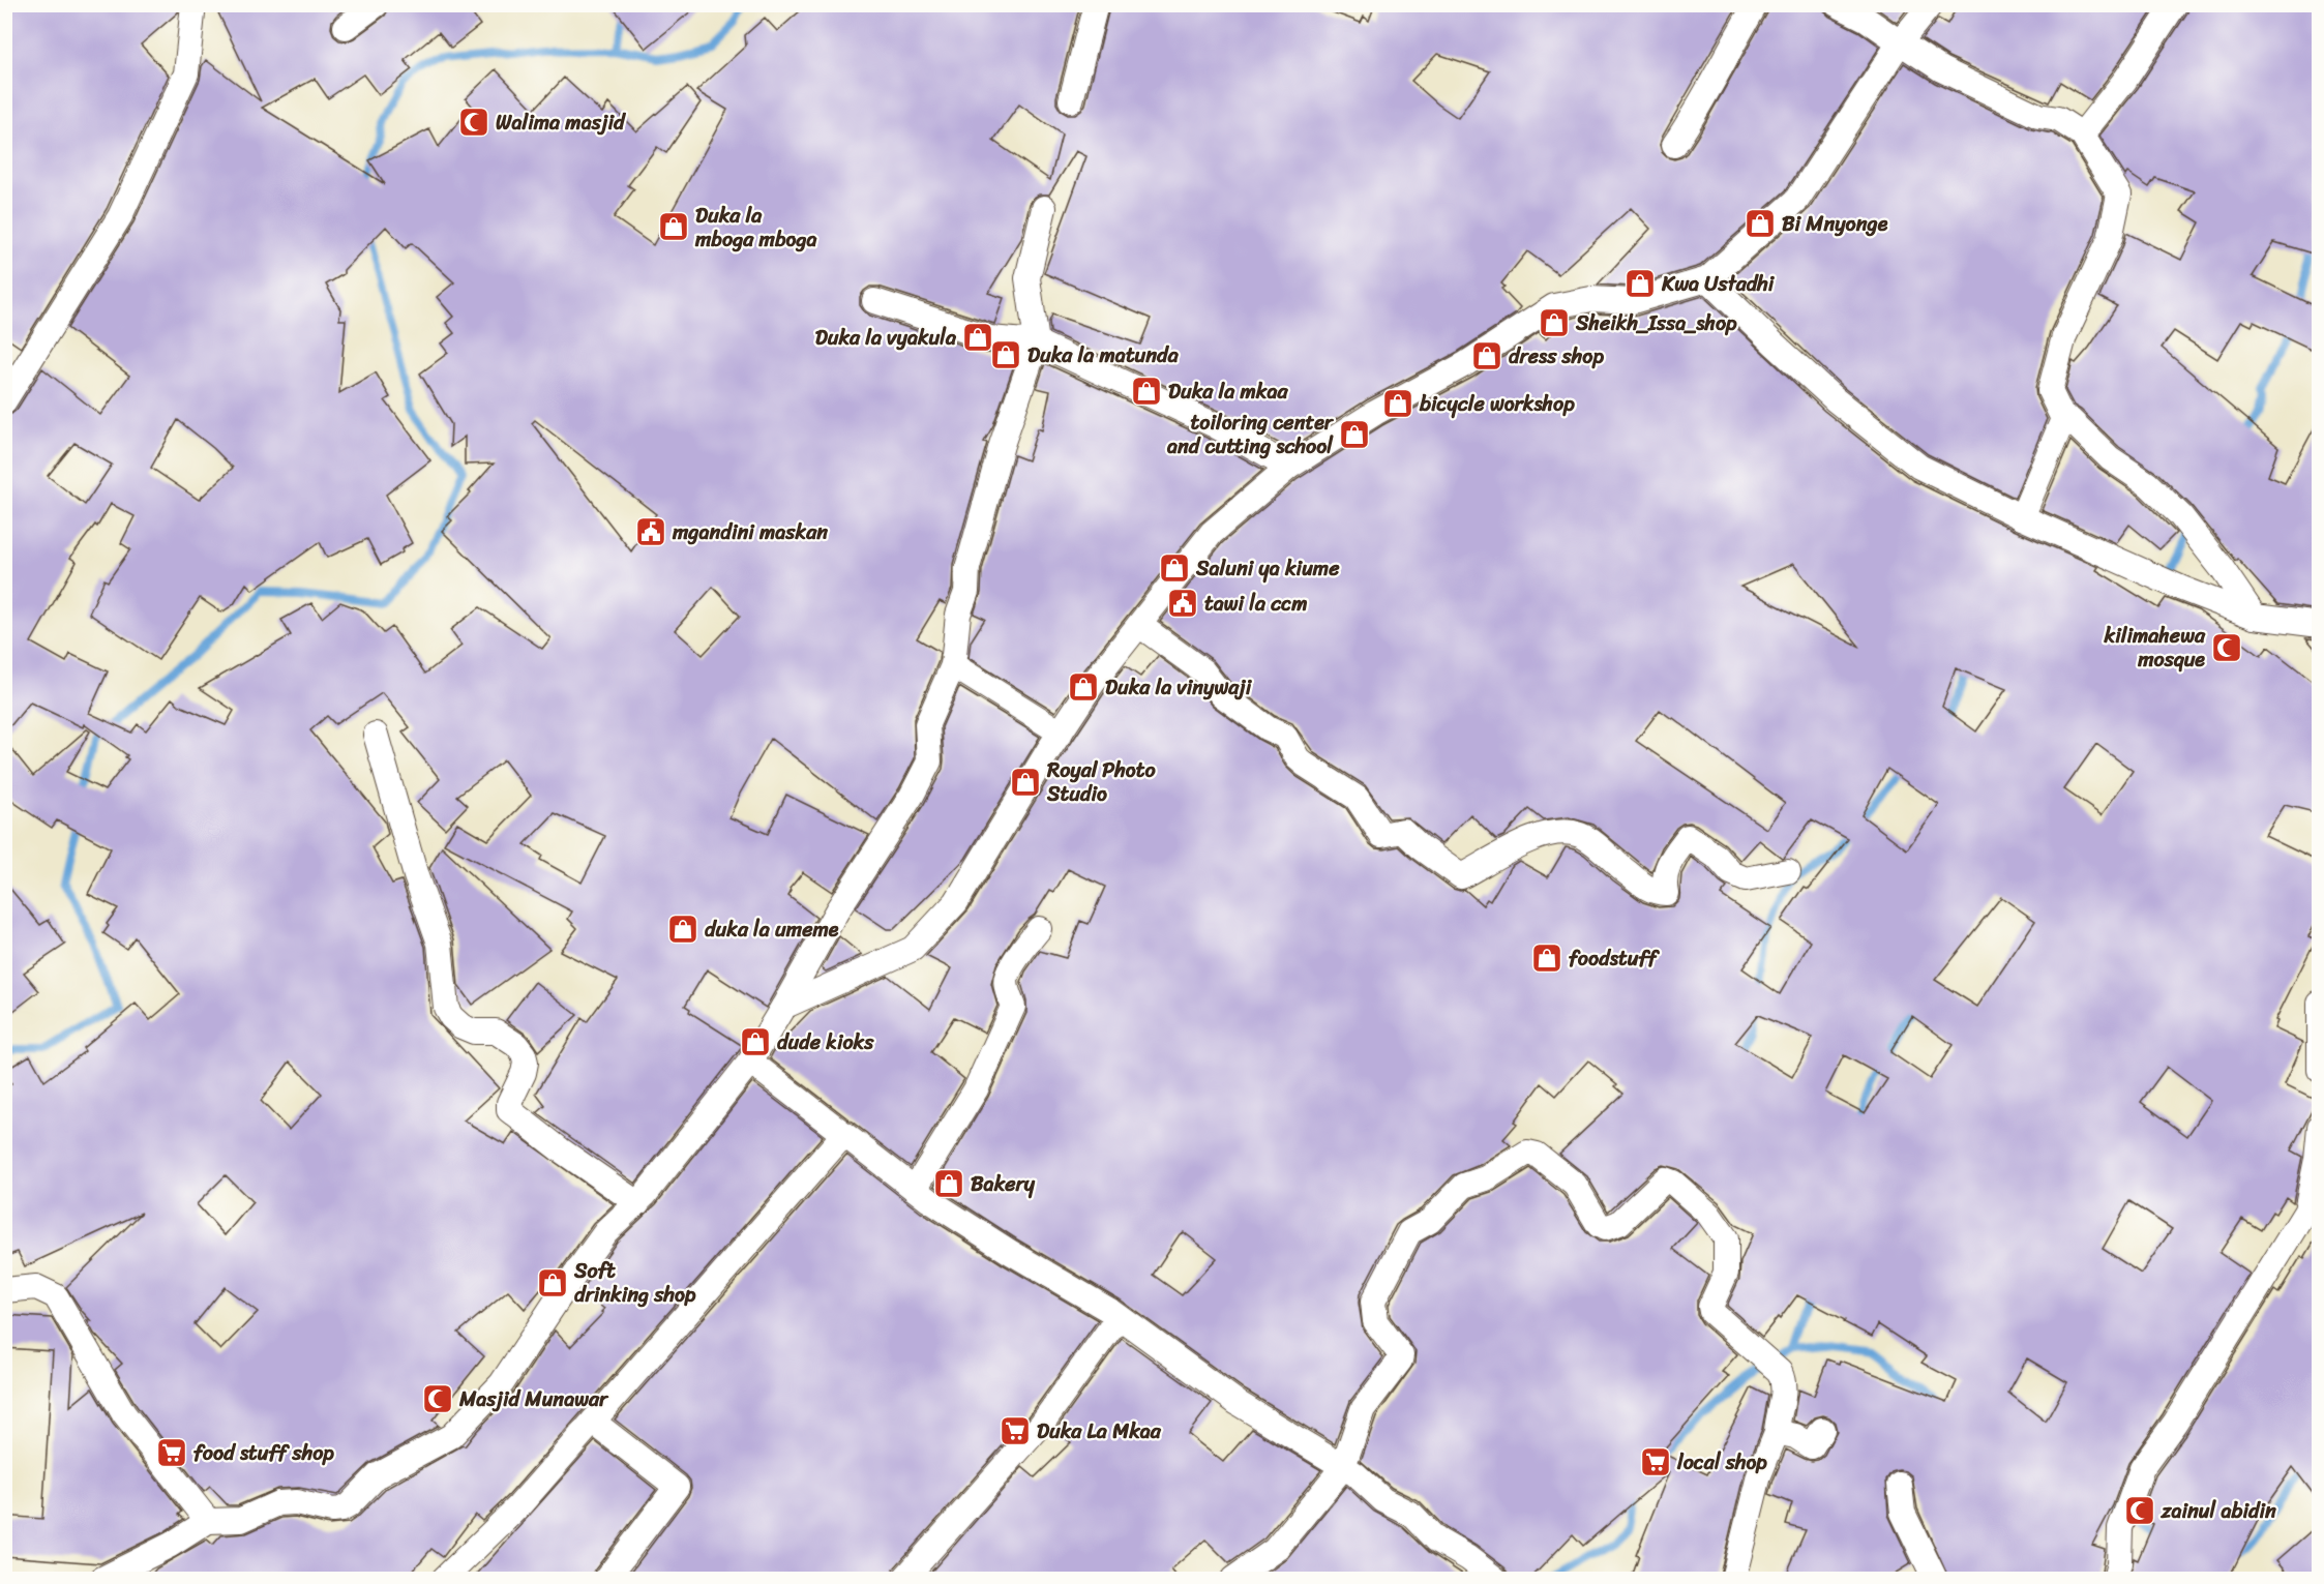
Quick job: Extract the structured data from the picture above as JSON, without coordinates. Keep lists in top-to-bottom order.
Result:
{
  "places": {
    "mosque": [
      "Walima masjid",
      "kilimahewa mosque",
      "Masjid Munawar",
      "zainul abidin"
    ],
    "shop": [
      "Bi Mnyonge",
      "Duka la mboga mboga",
      "Kwa Ustadhi",
      "Sheikh_Issa_shop",
      "Duka la vyakula",
      "Duka la matunda",
      "dress shop",
      "Duka la mkaa",
      "bicycle workshop",
      "toiloring center and cutting school",
      "Saluni ya kiume",
      "Duka la vinywaji",
      "Royal Photo Studio",
      "duka la umeme",
      "foodstuff",
      "dude kioks",
      "Bakery",
      "Soft drinking shop"
    ],
    "public building": ["mgandini maskan", "tawi la ccm"],
    "supermarket": ["Duka La Mkaa", "food stuff shop", "local shop"]
  }
}
